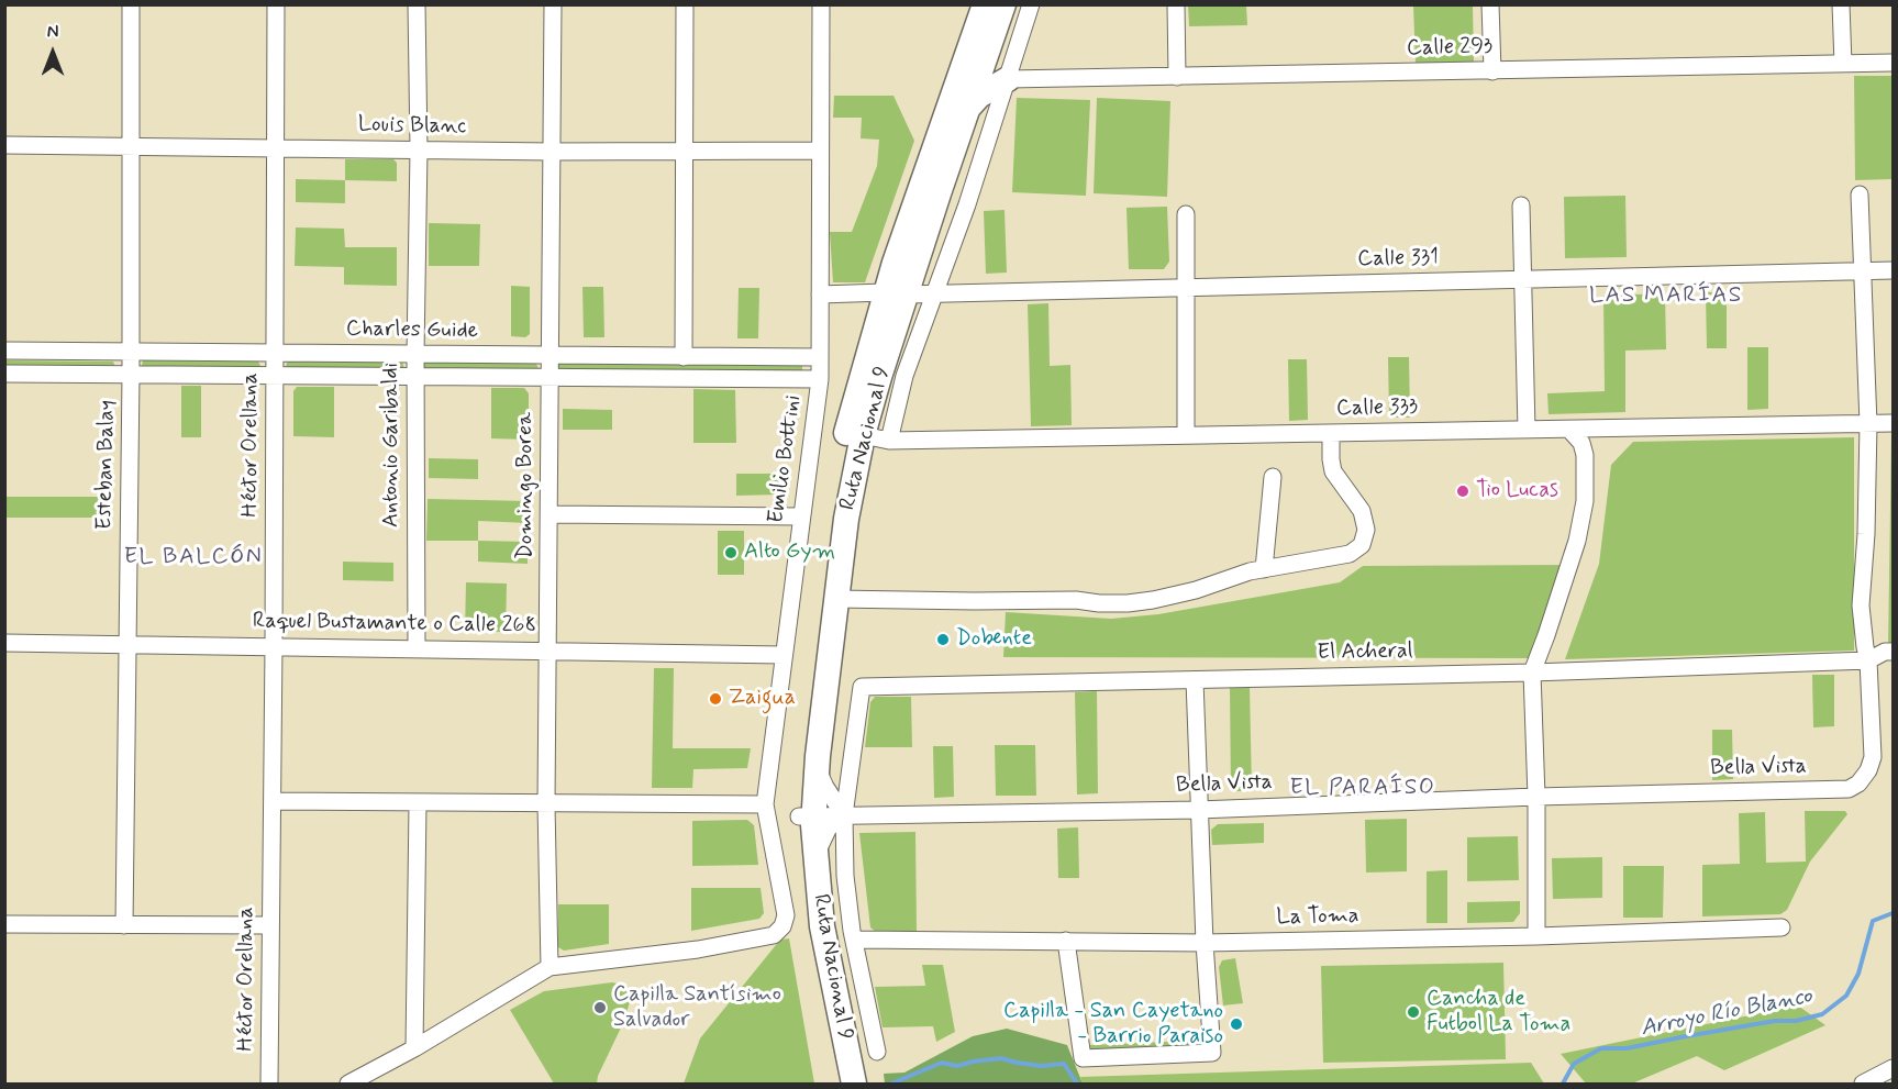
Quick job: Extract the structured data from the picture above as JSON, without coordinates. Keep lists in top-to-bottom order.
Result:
{
  "streets": {
    "main road": ["Ruta Nacional 9"],
    "street": [
      "Calle 293",
      "Louis Blanc",
      "Calle 331",
      "Charles Guide",
      "Calle 333",
      "Héctor Orellana",
      "Antonio Garibaldi",
      "Emilio Bottini",
      "Esteban Balay",
      "Domingo Borea",
      "Raquel Bustamante o Calle 268",
      "El Acheral",
      "Bella Vista",
      "La Toma"
    ]
  },
  "crossings": [
    ["Louis Blanc", "Héctor Orellana"],
    ["Louis Blanc", "Antonio Garibaldi"],
    ["Louis Blanc", "Emilio Bottini"],
    ["Louis Blanc", "Esteban Balay"],
    ["Louis Blanc", "Domingo Borea"],
    ["Calle 331", "Ruta Nacional 9"],
    ["Calle 331", "Emilio Bottini"],
    ["Charles Guide", "Héctor Orellana"],
    ["Charles Guide", "Antonio Garibaldi"],
    ["Charles Guide", "Emilio Bottini"],
    ["Charles Guide", "Esteban Balay"],
    ["Charles Guide", "Domingo Borea"],
    ["Calle 333", "Ruta Nacional 9"],
    ["Ruta Nacional 9", "Bella Vista"],
    ["Héctor Orellana", "Raquel Bustamante o Calle 268"],
    ["Antonio Garibaldi", "Raquel Bustamante o Calle 268"],
    ["Emilio Bottini", "Domingo Borea"],
    ["Emilio Bottini", "Raquel Bustamante o Calle 268"],
    ["Esteban Balay", "Raquel Bustamante o Calle 268"],
    ["Domingo Borea", "Raquel Bustamante o Calle 268"],
    ["El Acheral", "Bella Vista"]
  ],
  "districts": ["LAS MARÍAS", "EL BALCÓN", "EL PARAÍSO"],
  "water": ["Arroyo Río Blanco"],
  "places": [
    "Tio Lucas",
    "Alto Gym",
    "Dobente",
    "Zaigua",
    "Capilla Santísimo Salvador",
    "Cancha de Futbol La Toma",
    "Capilla - San Cayetano - Barrio Paraiso"
  ],
  "north": "top"
}
